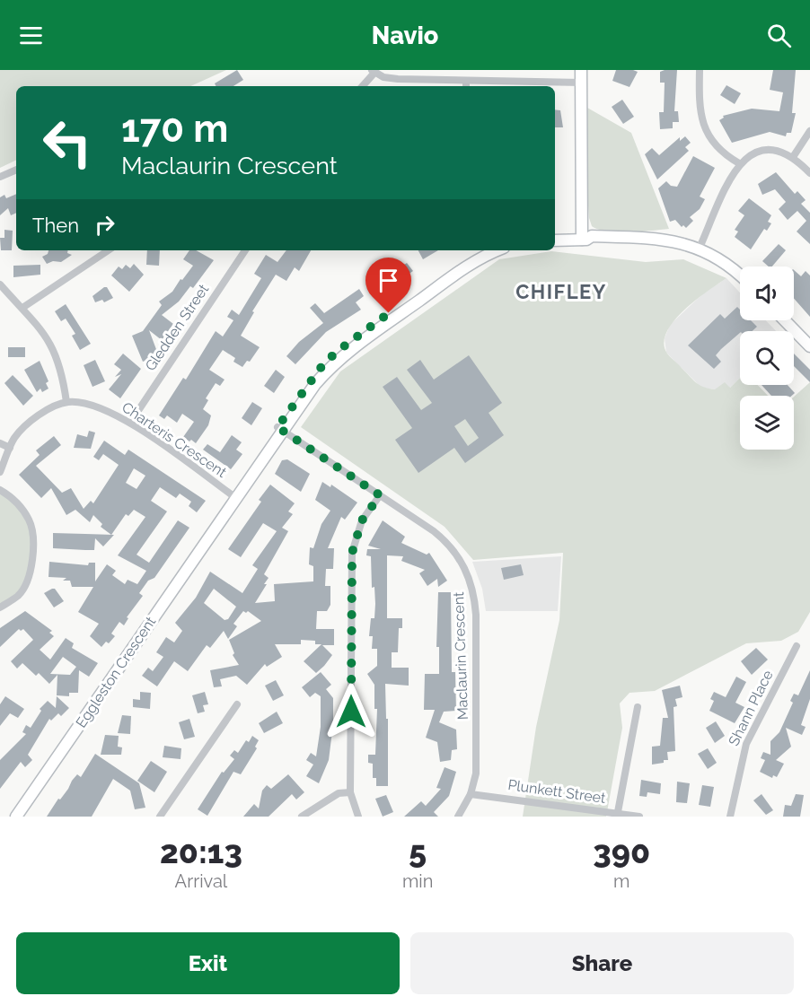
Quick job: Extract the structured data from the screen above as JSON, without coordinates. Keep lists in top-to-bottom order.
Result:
{
  "streets": {
    "street": [
      "Gledden Street",
      "Charteris Crescent",
      "Maclaurin Crescent",
      "Eggleston Crescent",
      "Shann Place",
      "Plunkett Street"
    ]
  },
  "crossings": [
    ["Gledden Street", "Charteris Crescent"],
    ["Charteris Crescent", "Eggleston Crescent"],
    ["Maclaurin Crescent", "Eggleston Crescent"],
    ["Maclaurin Crescent", "Plunkett Street"]
  ],
  "districts": ["CHIFLEY"],
  "page": {
    "header": "Navio",
    "turn": ["170 m", "Maclaurin Crescent"],
    "then": "Then",
    "eta": [
      "20:13",
      "Arrival",
      "5",
      "min",
      "390",
      "m"
    ],
    "buttons": ["Exit", "Share"]
  }
}
